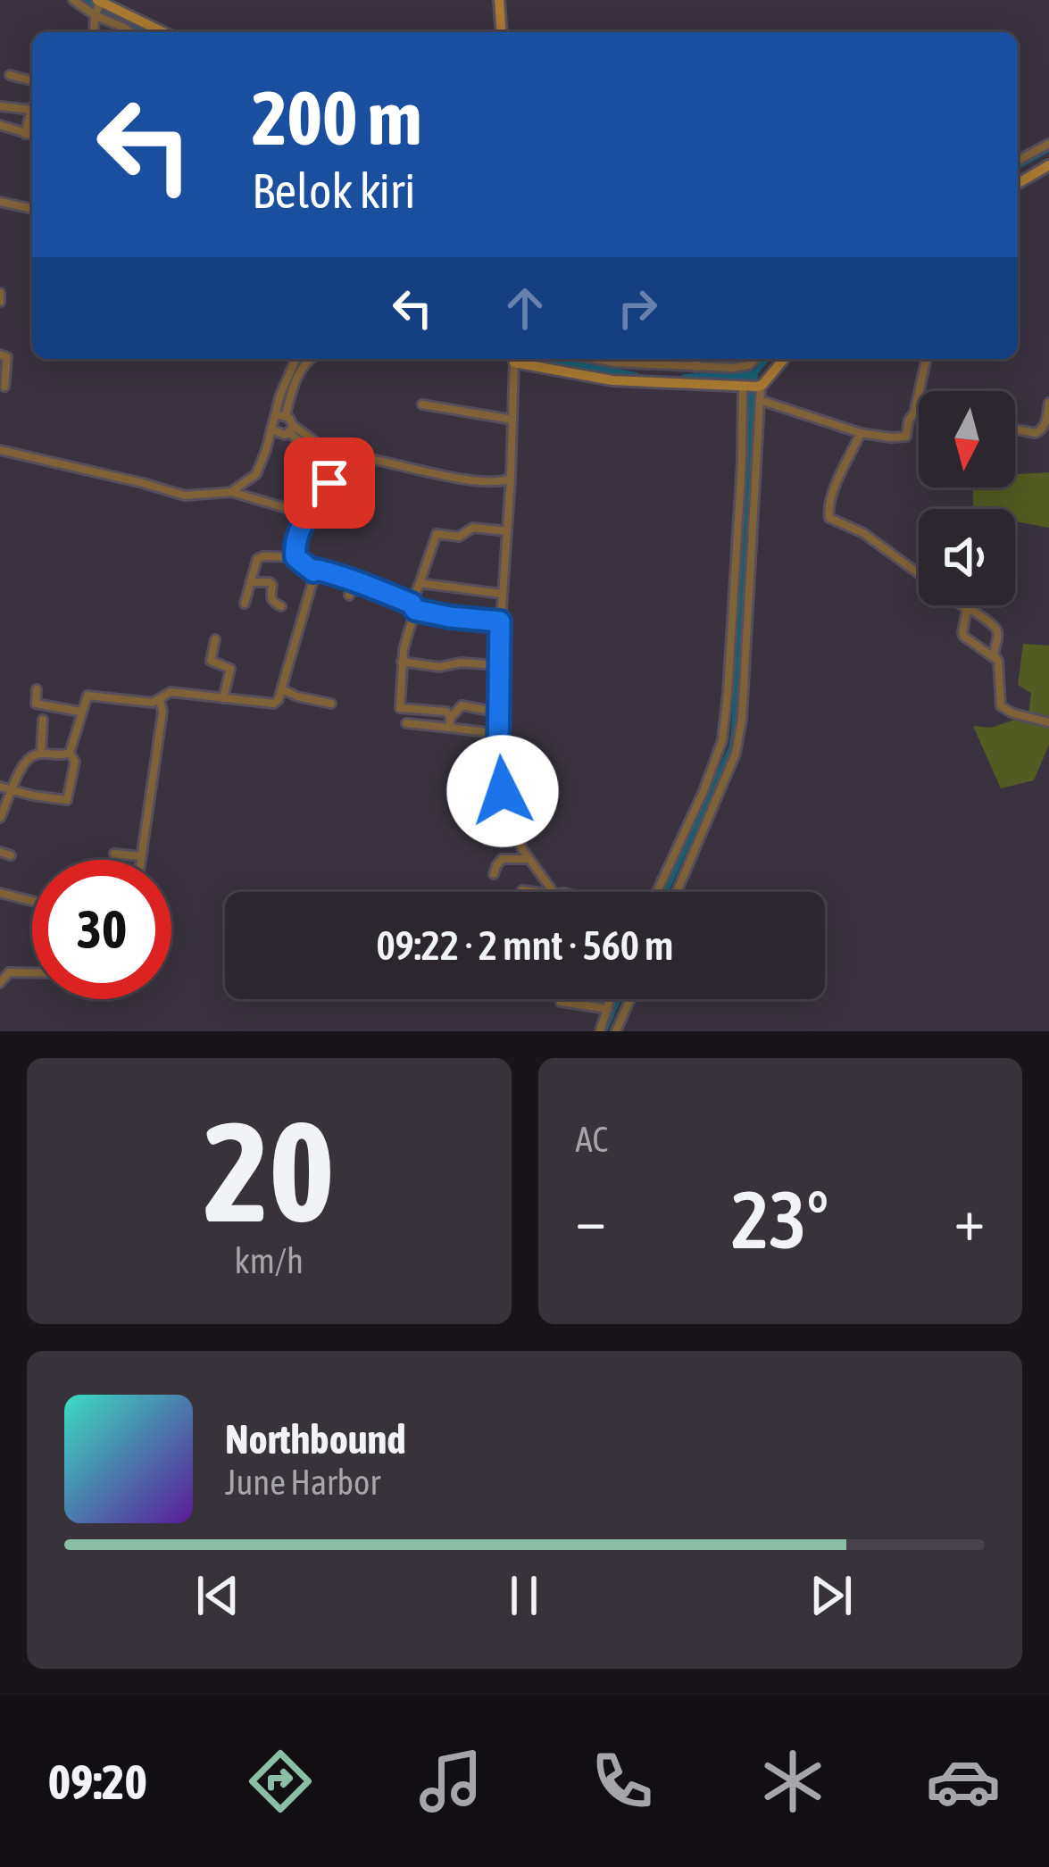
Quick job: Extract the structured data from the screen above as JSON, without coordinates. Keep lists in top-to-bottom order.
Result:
{
  "north": "bottom",
  "page": {
    "turn": ["200 m", "Belok kiri"],
    "limit": "30",
    "trip": "09:22 · 2 mnt · 560 m",
    "tile": [
      ["20", "km/h"],
      "AC"
    ],
    "heat": ["−", "23°", "+"],
    "song": ["Northbound", "June Harbor"],
    "tabs": "09:20"
  }
}
